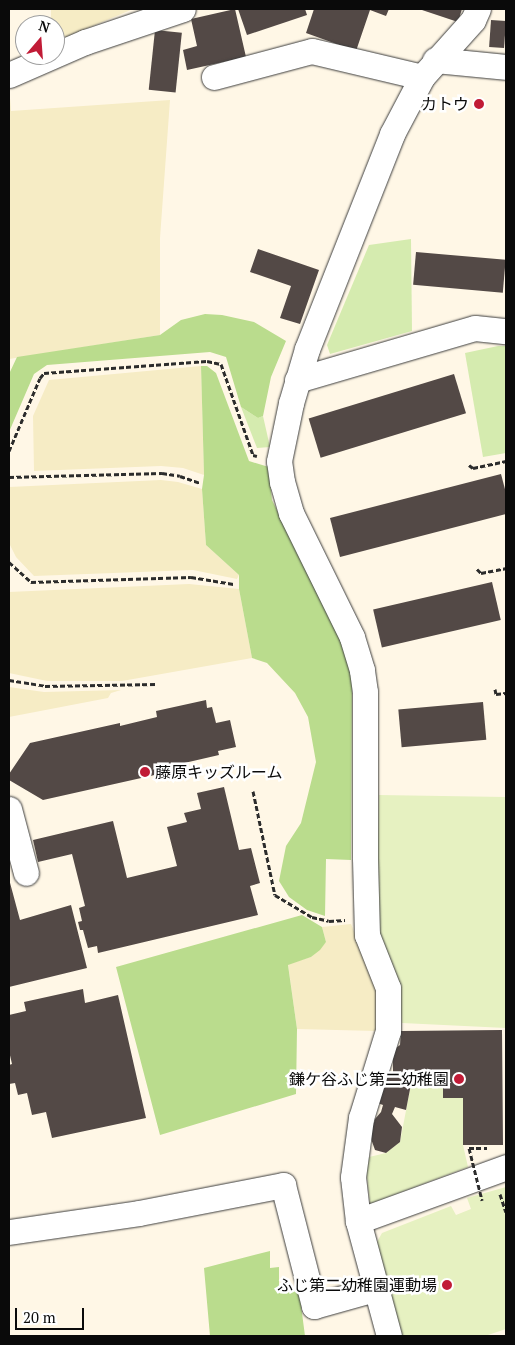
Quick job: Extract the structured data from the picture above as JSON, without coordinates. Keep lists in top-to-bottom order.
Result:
{
  "places": [
    "カトウ",
    "藤原キッズルーム",
    "鎌ケ谷ふじ第二幼稚園",
    "ふじ第二幼稚園運動場"
  ],
  "scale_bar": "20 m",
  "north": "top"
}
